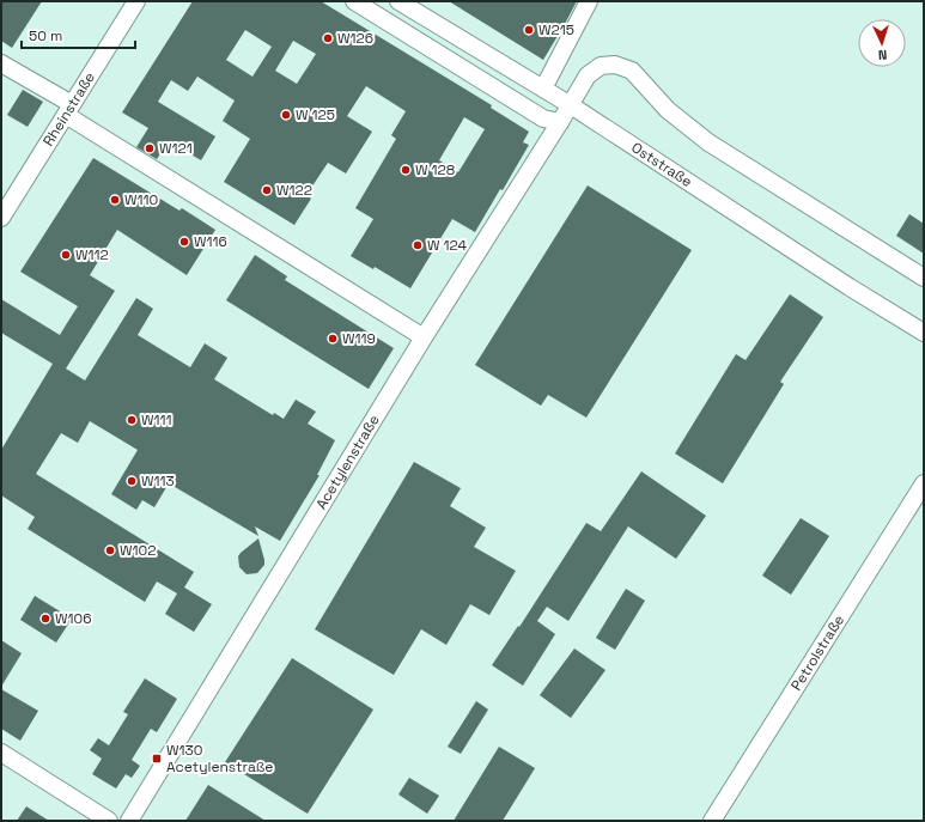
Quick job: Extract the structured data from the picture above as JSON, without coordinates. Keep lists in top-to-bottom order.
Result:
{
  "streets": {
    "street": [
      "Rheinstraße",
      "Oststraße",
      "Acetylenstraße",
      "Petrolstraße"
    ]
  },
  "crossings": [
    ["Oststraße", "Acetylenstraße"]
  ],
  "places": {
    "other": [
      "W215",
      "W126",
      "W 125",
      "W121",
      "W 128",
      "W122",
      "W110",
      "W116",
      "W 124",
      "W112",
      "W119",
      "W111",
      "W113",
      "W102",
      "W106"
    ],
    "transit": ["W130 Acetylenstraße"]
  },
  "scale_bar": "50 m",
  "north": "bottom"
}
